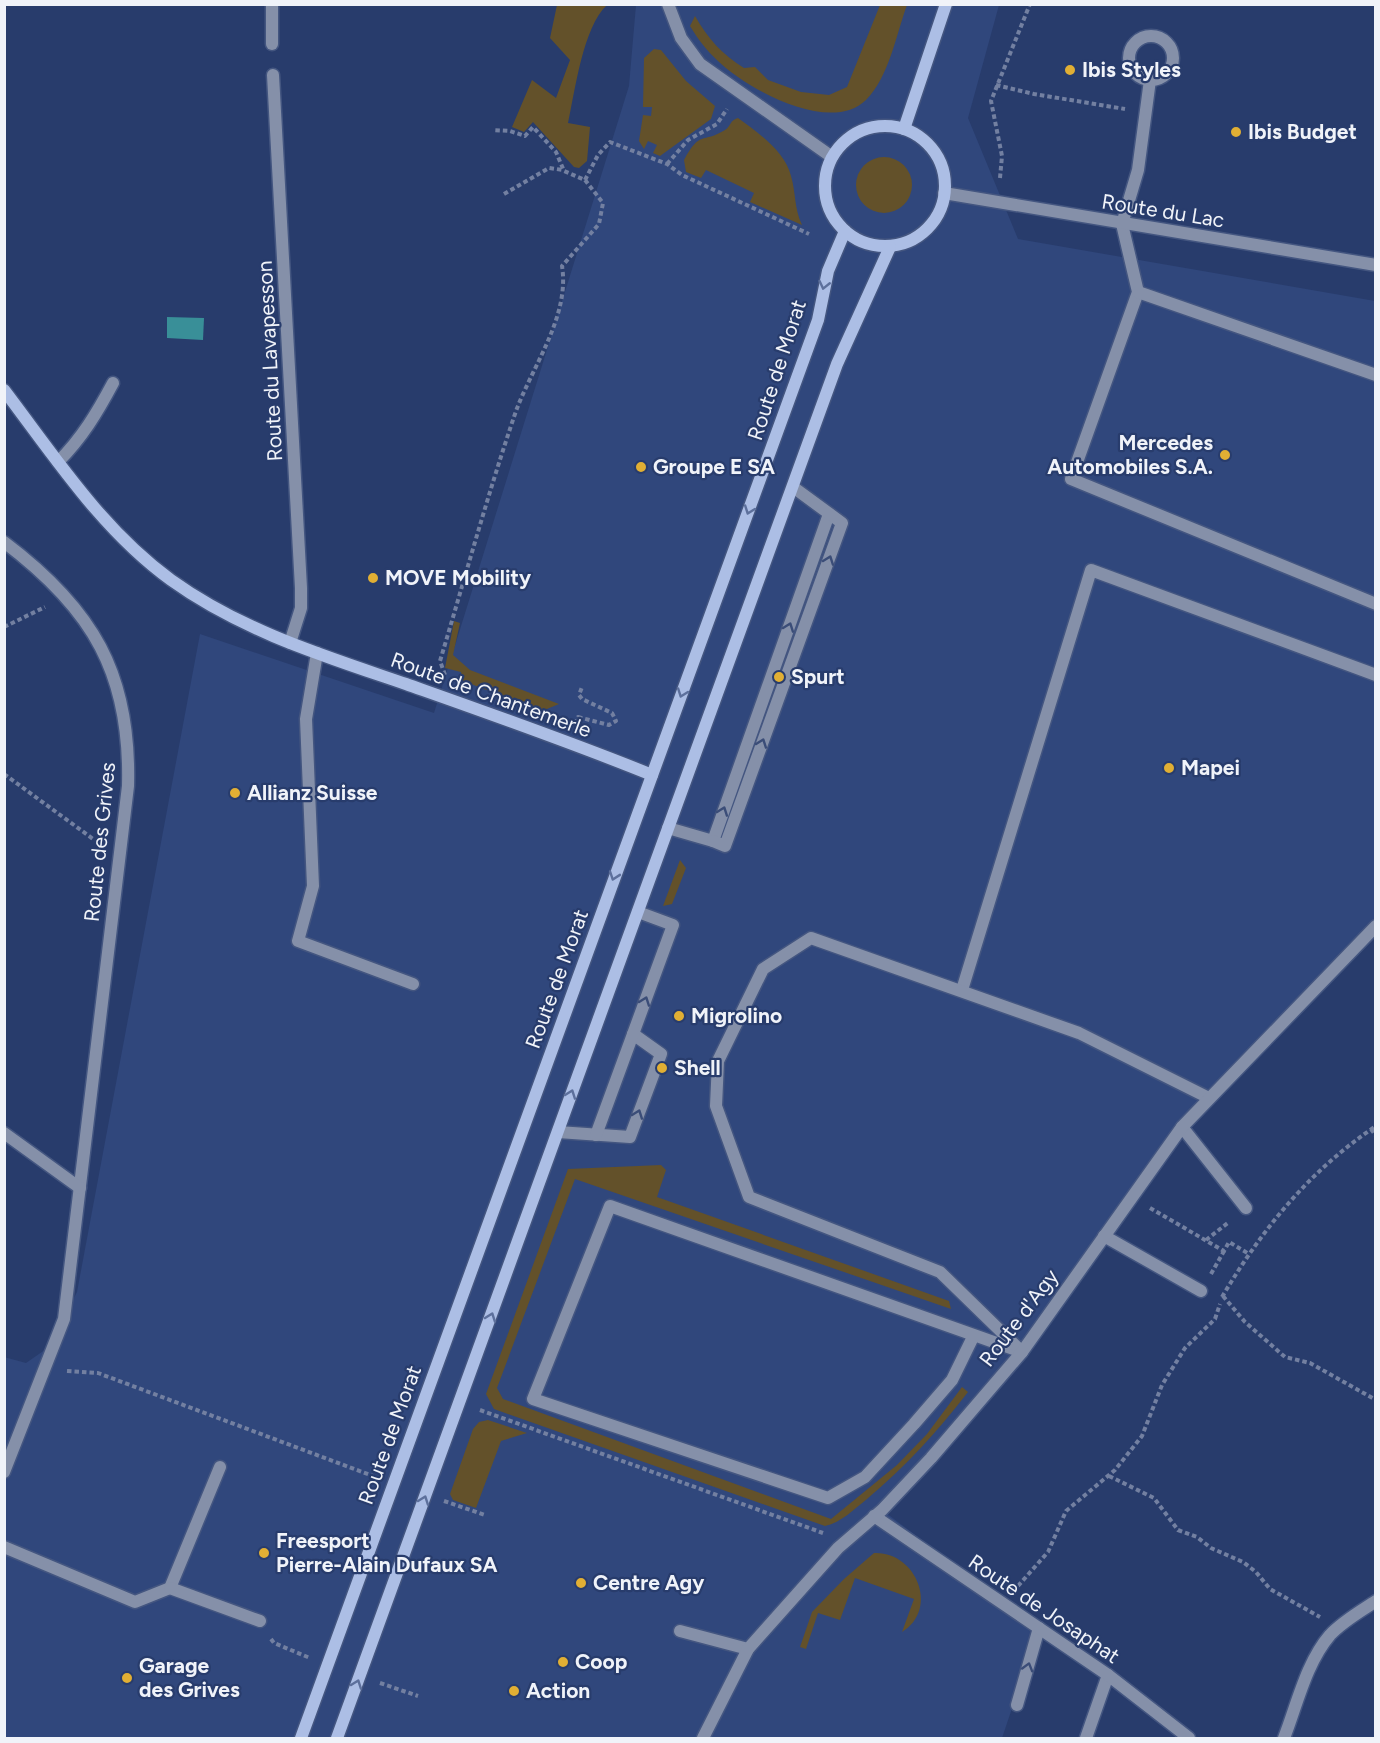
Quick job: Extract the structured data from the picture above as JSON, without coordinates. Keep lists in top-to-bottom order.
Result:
{
  "streets": {
    "main road": ["Route de Morat", "Route de Chantemerle"],
    "street": [
      "Route du Lac",
      "Route du Lavapesson",
      "Route des Grives",
      "Route d'Agy",
      "Route de Josaphat"
    ]
  },
  "crossings": [
    ["Route du Lac", "Route de Morat"],
    ["Route du Lavapesson", "Route de Chantemerle"],
    ["Route de Morat", "Route de Chantemerle"],
    ["Route d'Agy", "Route de Josaphat"]
  ],
  "places": [
    "Ibis Styles",
    "Ibis Budget",
    "Mercedes Automobiles S.A.",
    "Groupe E SA",
    "MOVE Mobility",
    "Spurt",
    "Mapei",
    "Allianz Suisse",
    "Migrolino",
    "Shell",
    "Freesport Pierre-Alain Dufaux SA",
    "Centre Agy",
    "Coop",
    "Garage des Grives",
    "Action"
  ]
}
